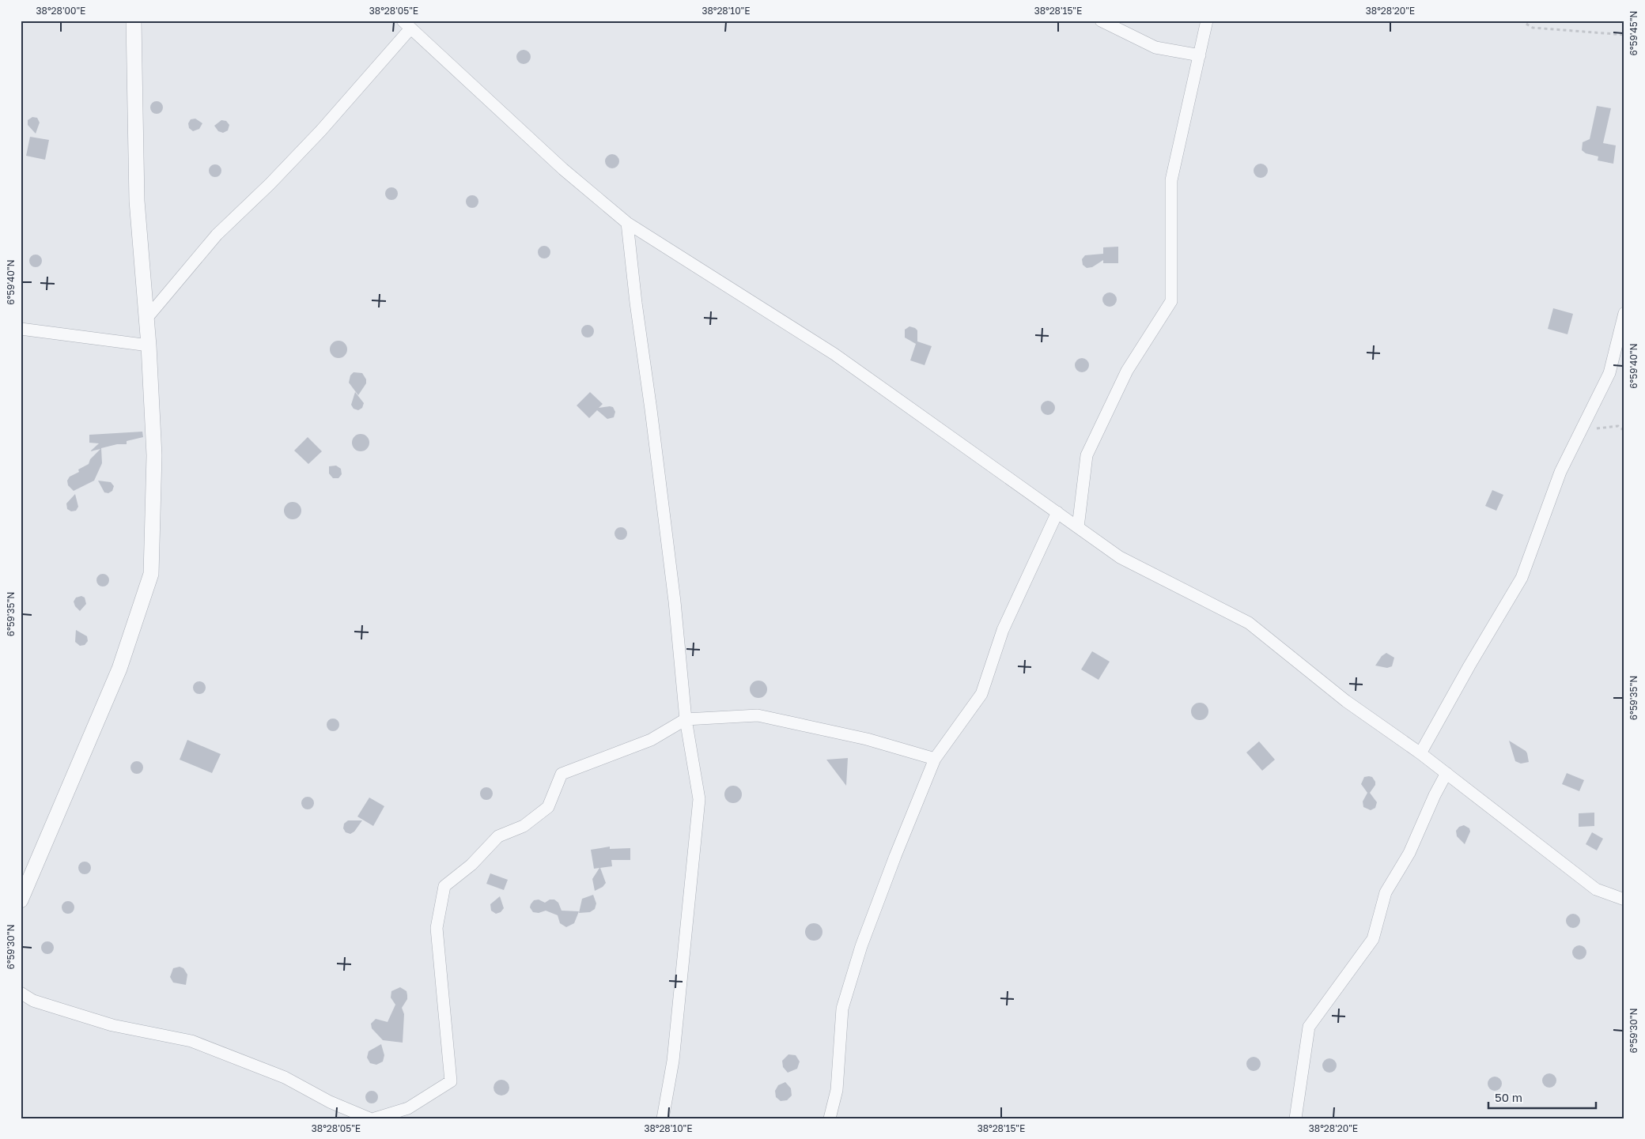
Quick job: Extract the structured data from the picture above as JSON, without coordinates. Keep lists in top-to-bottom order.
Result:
{
  "scale_bar": "50 m",
  "coordinates": [
    "38°28'00\"E",
    "38°28'05\"E",
    "38°28'10\"E",
    "38°28'15\"E",
    "38°28'20\"E",
    "6°59'45\"N",
    "6°59'40\"N",
    "6°59'35\"N",
    "6°59'30\"N"
  ]
}
